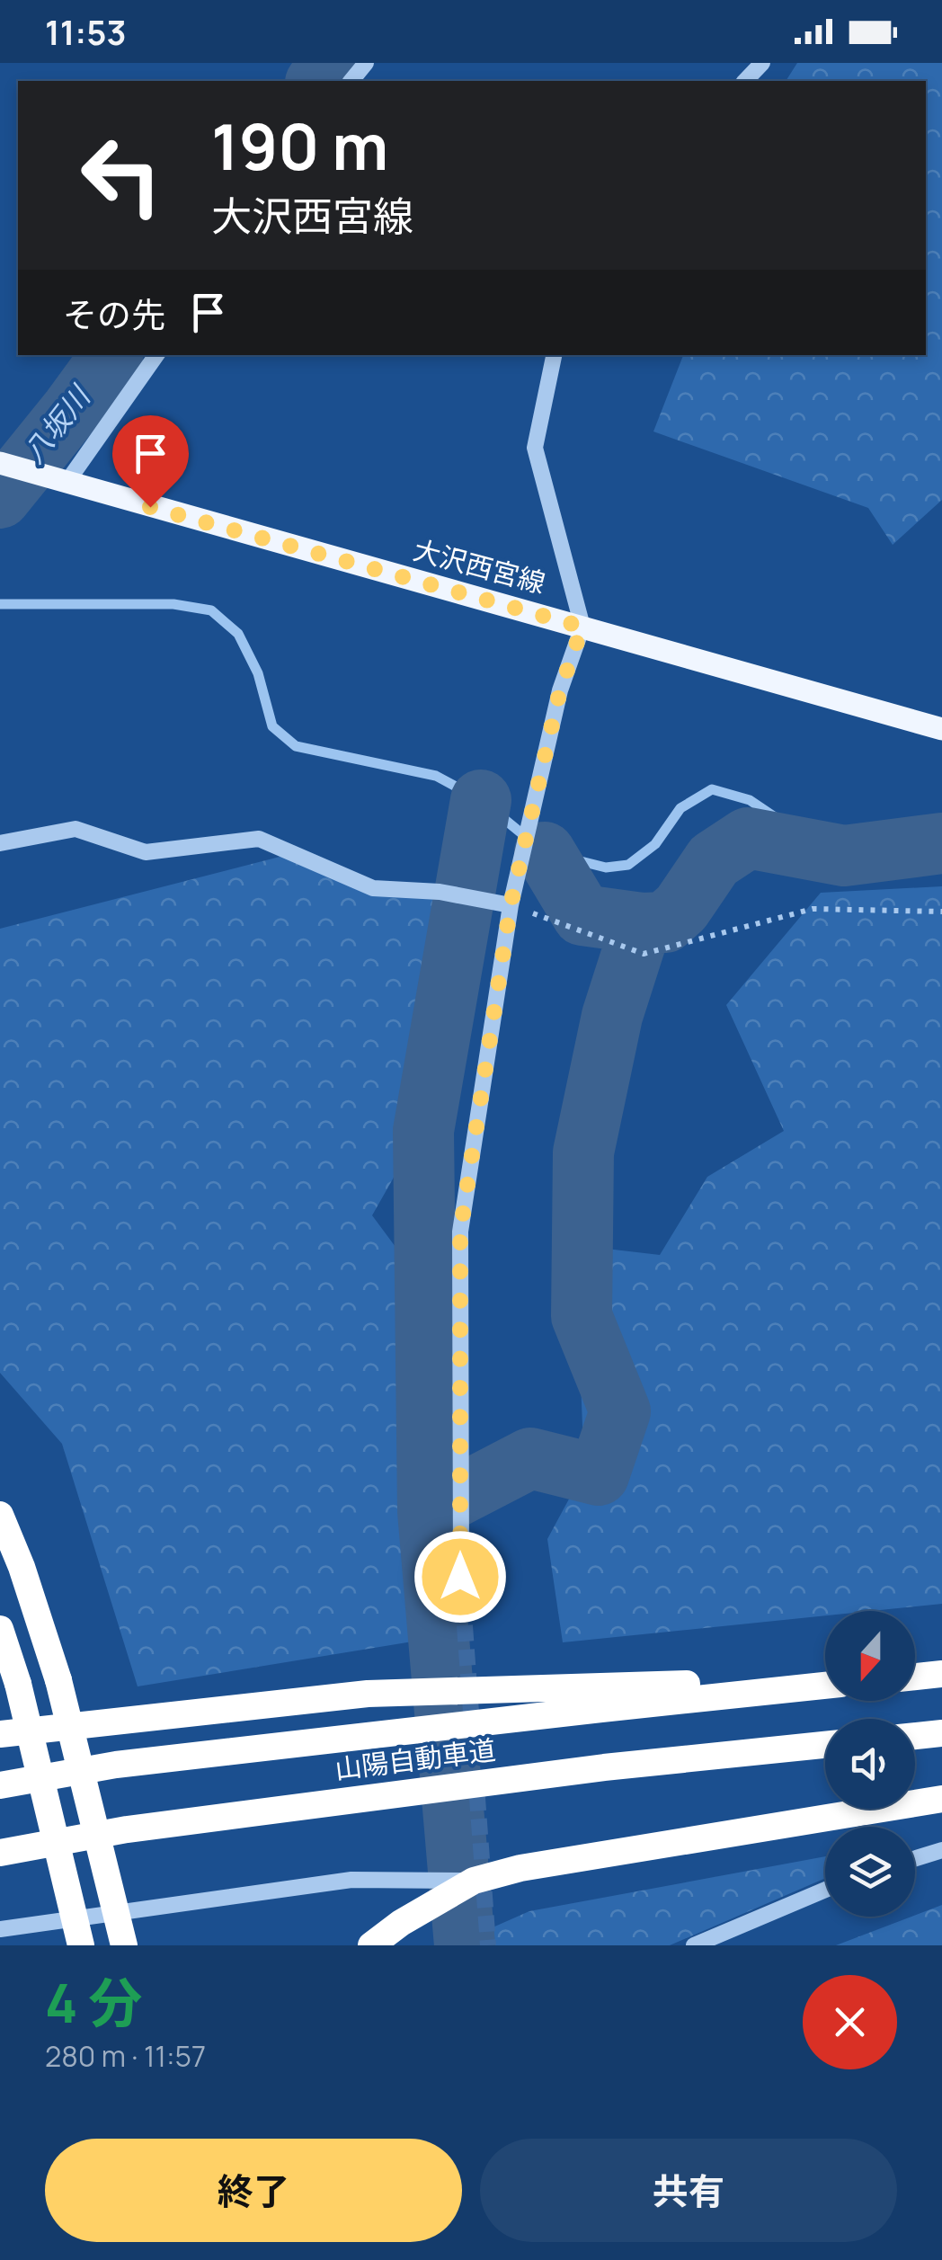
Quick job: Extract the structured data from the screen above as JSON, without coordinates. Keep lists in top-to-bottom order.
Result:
{
  "streets": {
    "highway": ["山陽自動車道"],
    "main road": ["大沢西宮線"]
  },
  "water": ["八坂川"],
  "north": "bottom",
  "page": {
    "status": "11:53",
    "turn": ["190 m", "大沢西宮線"],
    "then": "その先",
    "heading": ["4 分", "280 m · 11:57"],
    "buttons": ["終了", "共有"]
  }
}
